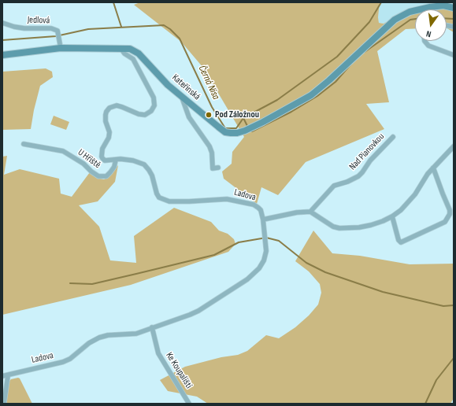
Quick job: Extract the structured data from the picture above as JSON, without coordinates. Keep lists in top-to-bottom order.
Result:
{
  "streets": {
    "street": [
      "Jedlová",
      "Kateřinská",
      "Nad Pianovkou",
      "U Hřiště",
      "Ladova",
      "Ke Koupališti"
    ]
  },
  "crossings": [
    ["Jedlová", "Kateřinská"],
    ["Kateřinská", "Ladova"],
    ["U Hřiště", "Ladova"],
    ["Ladova", "Ke Koupališti"]
  ],
  "water": ["Černá Nisa"],
  "places": ["Pod Záložnou"],
  "north": "bottom"
}
